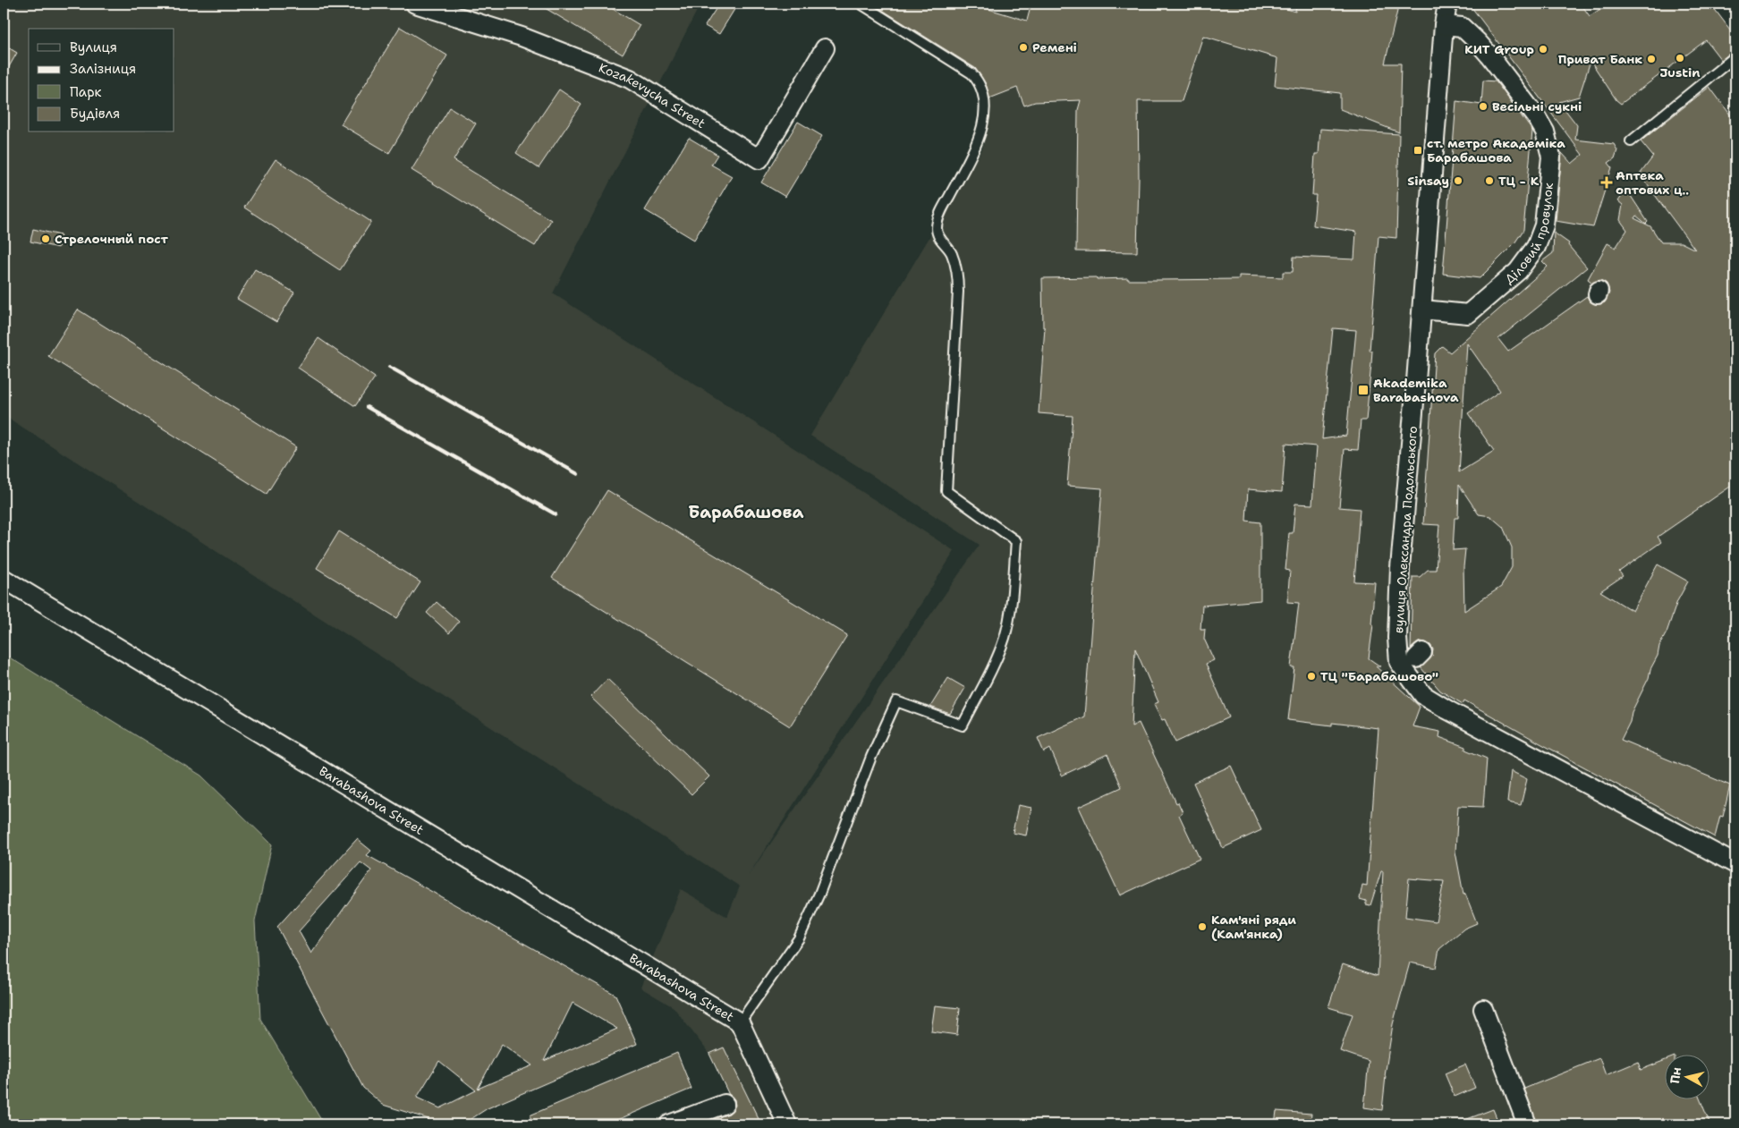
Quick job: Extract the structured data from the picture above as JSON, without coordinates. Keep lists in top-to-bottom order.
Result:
{
  "streets": {
    "street": [
      "Kozakevycha Street",
      "Діловий провулок",
      "вулиця Олександра Подольського",
      "Barabashova Street"
    ]
  },
  "crossings": [
    ["Діловий провулок", "вулиця Олександра Подольського"]
  ],
  "districts": ["Барабашова"],
  "places": {
    "other": [
      "Ремені",
      "КИТ Group",
      "Justin",
      "Приват Банк",
      "Весільні сукні",
      "Sinsay",
      "ТЦ - К",
      "Стрелочный пост",
      "ТЦ \"Барабашово\"",
      "Кам'яні ряди (Кам'янка)"
    ],
    "transit": ["ст. метро Академіка Барабашова", "Akademіka Barabashova"],
    "health": ["Аптека оптових ц‥"]
  },
  "legend": [
    "Вулиця",
    "Залізниця",
    "Парк",
    "Будівля"
  ],
  "north": "left"
}
